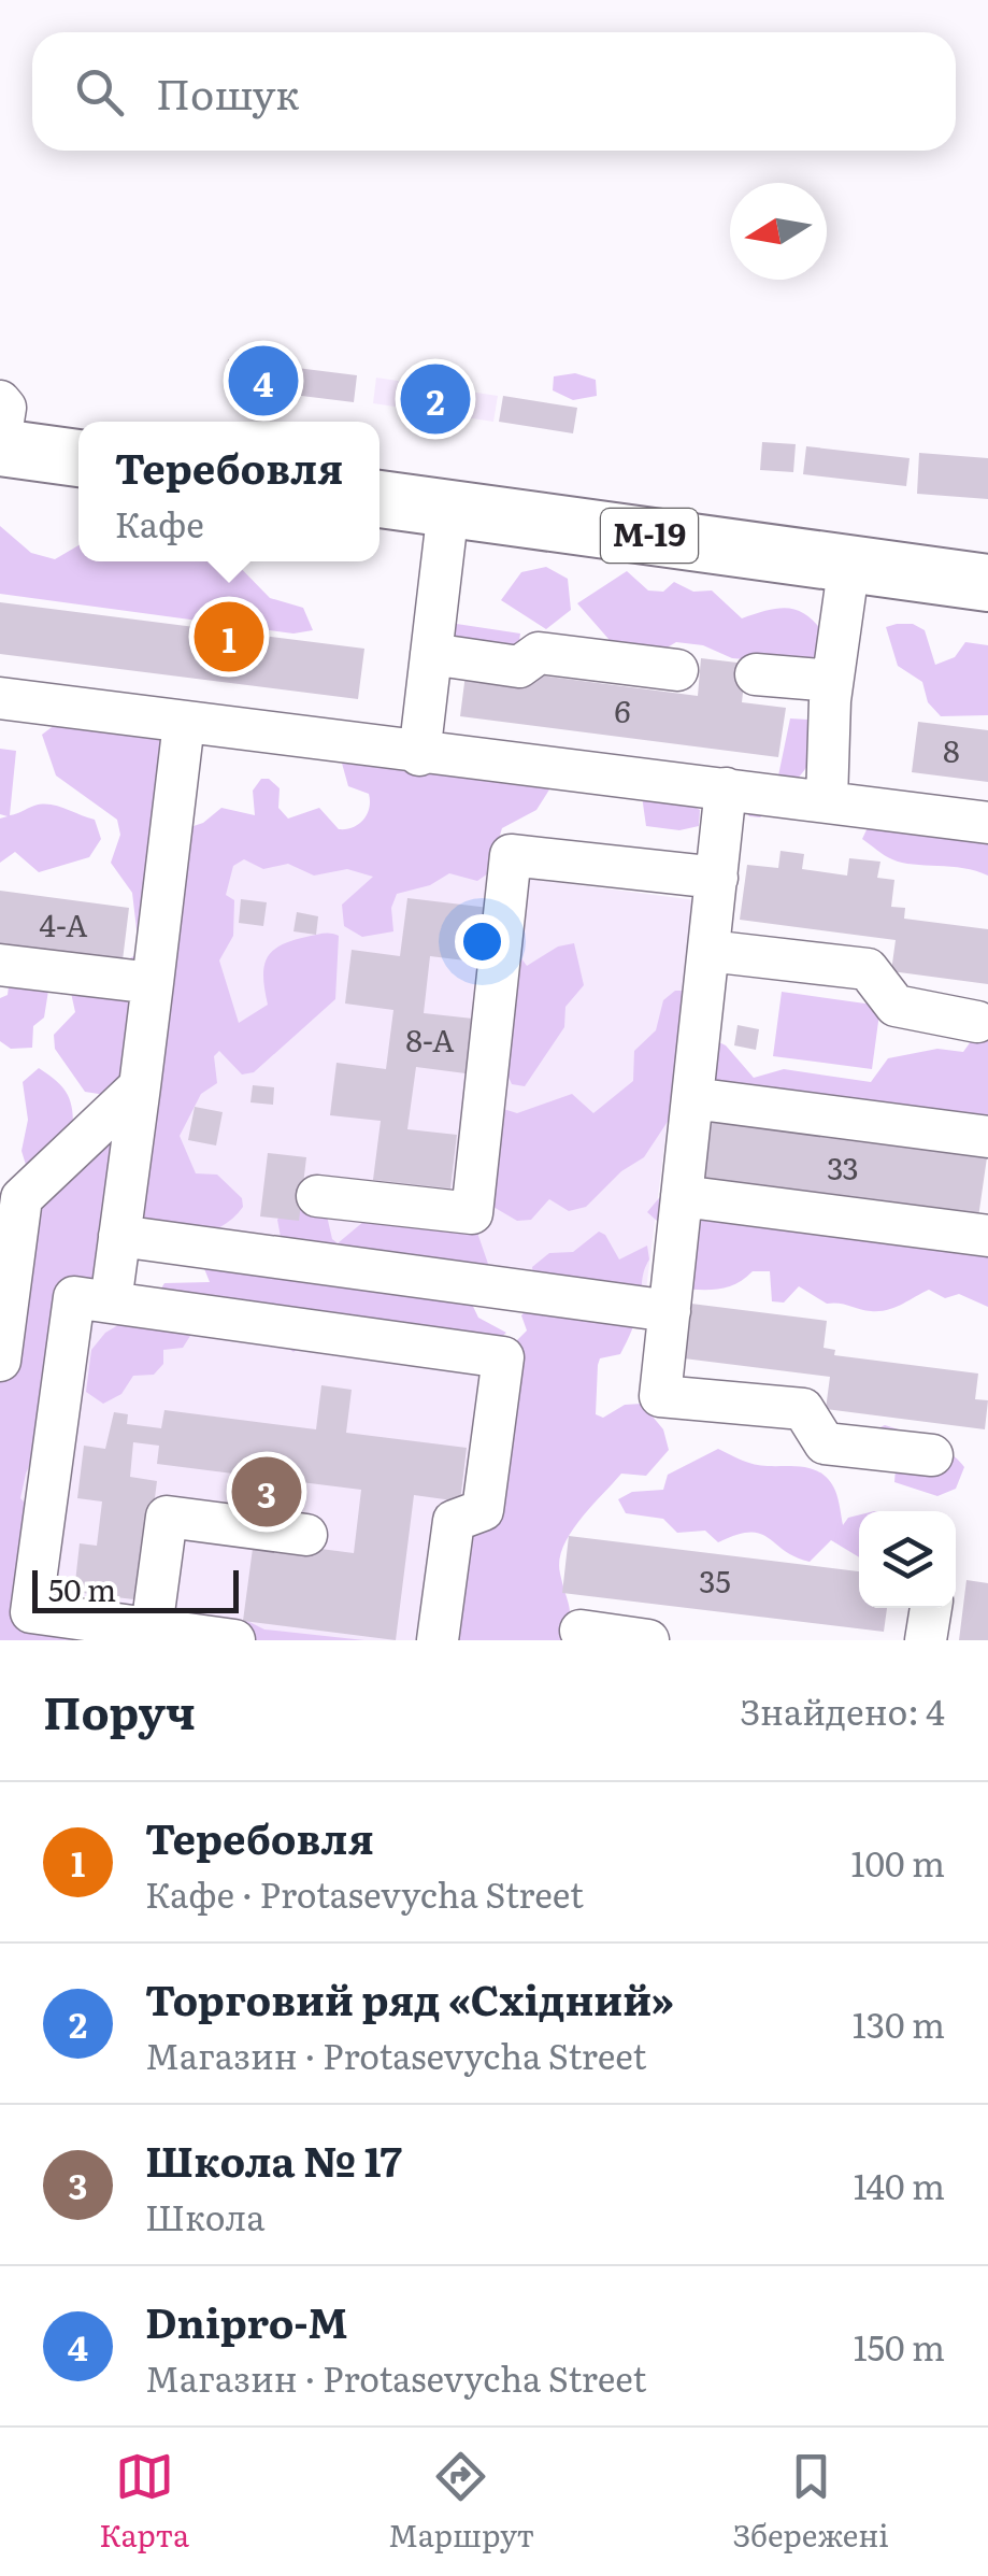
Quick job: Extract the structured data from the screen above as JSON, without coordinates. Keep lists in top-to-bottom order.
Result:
{
  "streets": {
    "highway": ["М-19"]
  },
  "house_numbers": [
    "6",
    "8",
    "4-А",
    "8-А",
    "33",
    "35"
  ],
  "scale_bar": "50 m",
  "north": "left",
  "page": {
    "search": "Пошук",
    "pins": [
      "4",
      "2",
      "1",
      "3"
    ],
    "popup": ["Теребовля", "Кафе"],
    "scale": "50 m",
    "heading": ["Поруч", "Знайдено: 4"],
    "list": [
      {
        "mark": "1",
        "name": "Теребовля",
        "note": "Кафе · Protasevycha Street",
        "value": "100 m"
      },
      {
        "mark": "2",
        "name": "Торговий ряд «Східний»",
        "note": "Магазин · Protasevycha Street",
        "value": "130 m"
      },
      {
        "mark": "3",
        "name": "Школа № 17",
        "note": "Школа",
        "value": "140 m"
      },
      {
        "mark": "4",
        "name": "Dnipro-M",
        "note": "Магазин · Protasevycha Street",
        "value": "150 m"
      }
    ],
    "nav": ["Карта", "Маршрут", "Збережені"]
  }
}
